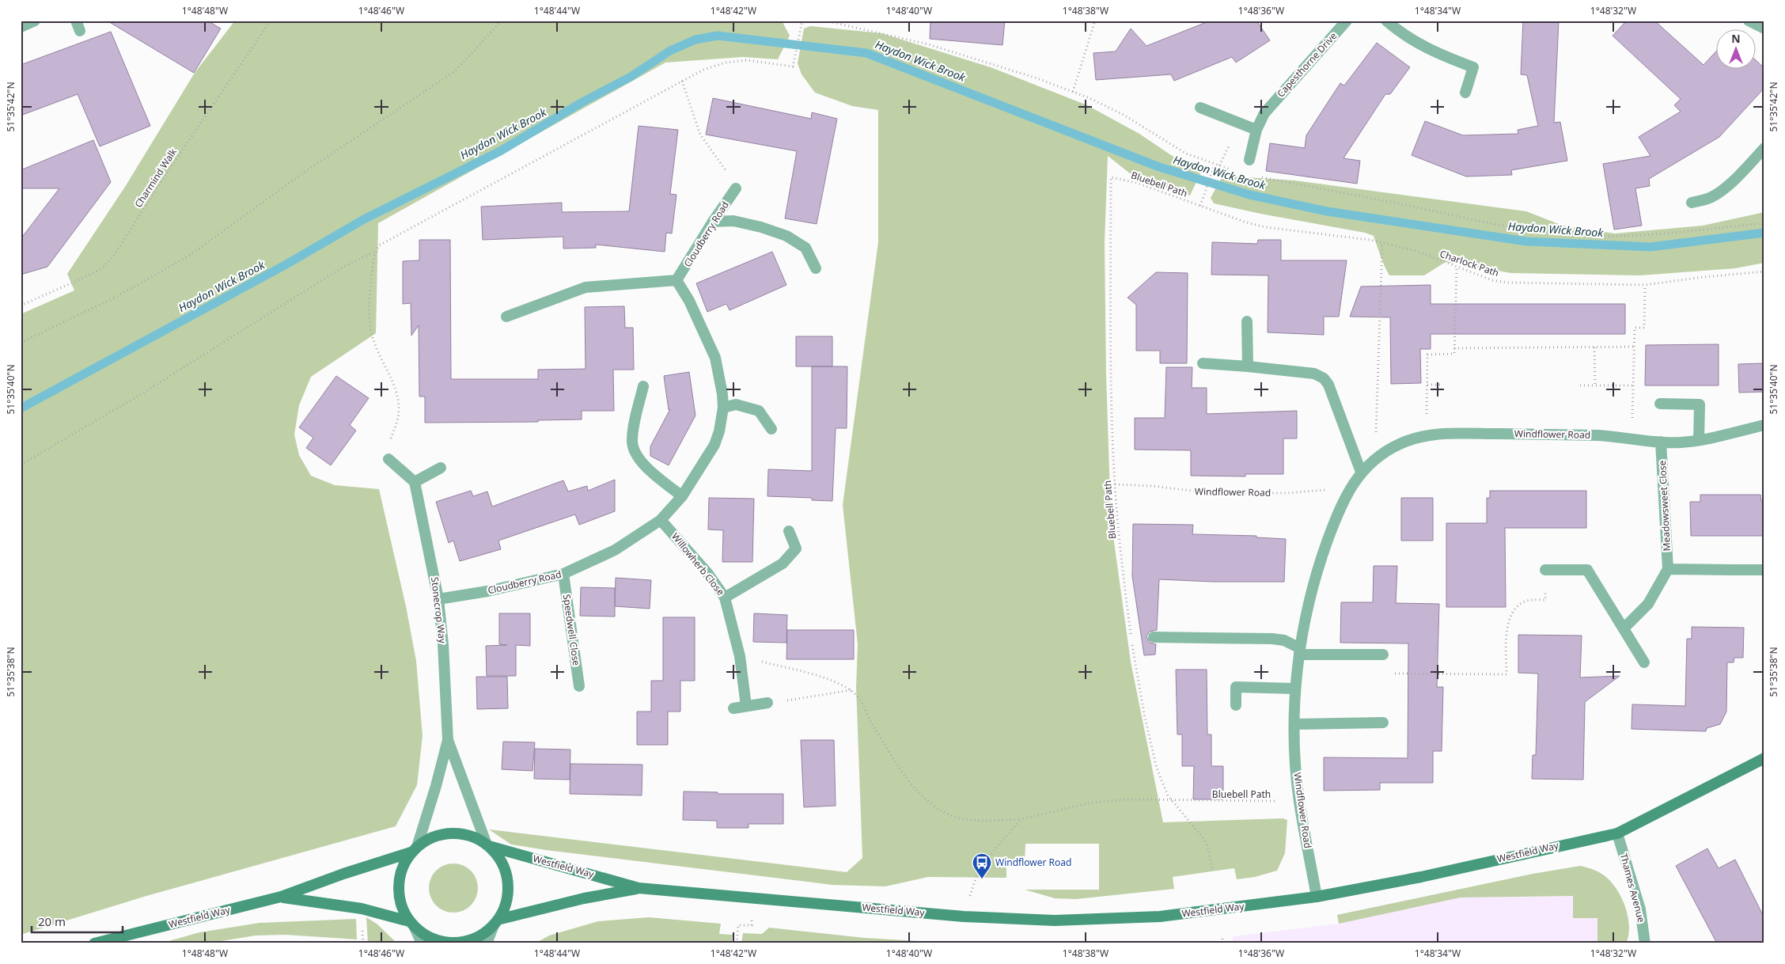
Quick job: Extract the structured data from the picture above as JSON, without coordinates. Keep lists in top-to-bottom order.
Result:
{
  "streets": {
    "main road": ["Westfield Way"],
    "street": [
      "Capesthorne Drive",
      "Cloudberry Road",
      "Windflower Road",
      "Meadowsweet Close",
      "Willowherb Close",
      "Stonecrop Way",
      "Speedwell Close",
      "Thames Avenue"
    ],
    "path": ["Charmind Walk", "Bluebell Path", "Charlock Path"]
  },
  "crossings": [
    ["Bluebell Path", "Charlock Path"],
    ["Bluebell Path", "Windflower Road"],
    ["Cloudberry Road", "Willowherb Close"],
    ["Cloudberry Road", "Stonecrop Way"],
    ["Cloudberry Road", "Speedwell Close"],
    ["Windflower Road", "Meadowsweet Close"],
    ["Windflower Road", "Westfield Way"],
    ["Stonecrop Way", "Westfield Way"],
    ["Westfield Way", "Thames Avenue"]
  ],
  "water": ["Haydon Wick Brook"],
  "places": {
    "bus stop": ["Windflower Road"]
  },
  "scale_bar": "20 m",
  "north": "top",
  "coordinates": [
    "1°48'48\"W",
    "1°48'46\"W",
    "1°48'44\"W",
    "1°48'42\"W",
    "1°48'40\"W",
    "1°48'38\"W",
    "1°48'36\"W",
    "1°48'34\"W",
    "1°48'32\"W",
    "51°35'42\"N",
    "51°35'40\"N",
    "51°35'38\"N"
  ]
}
